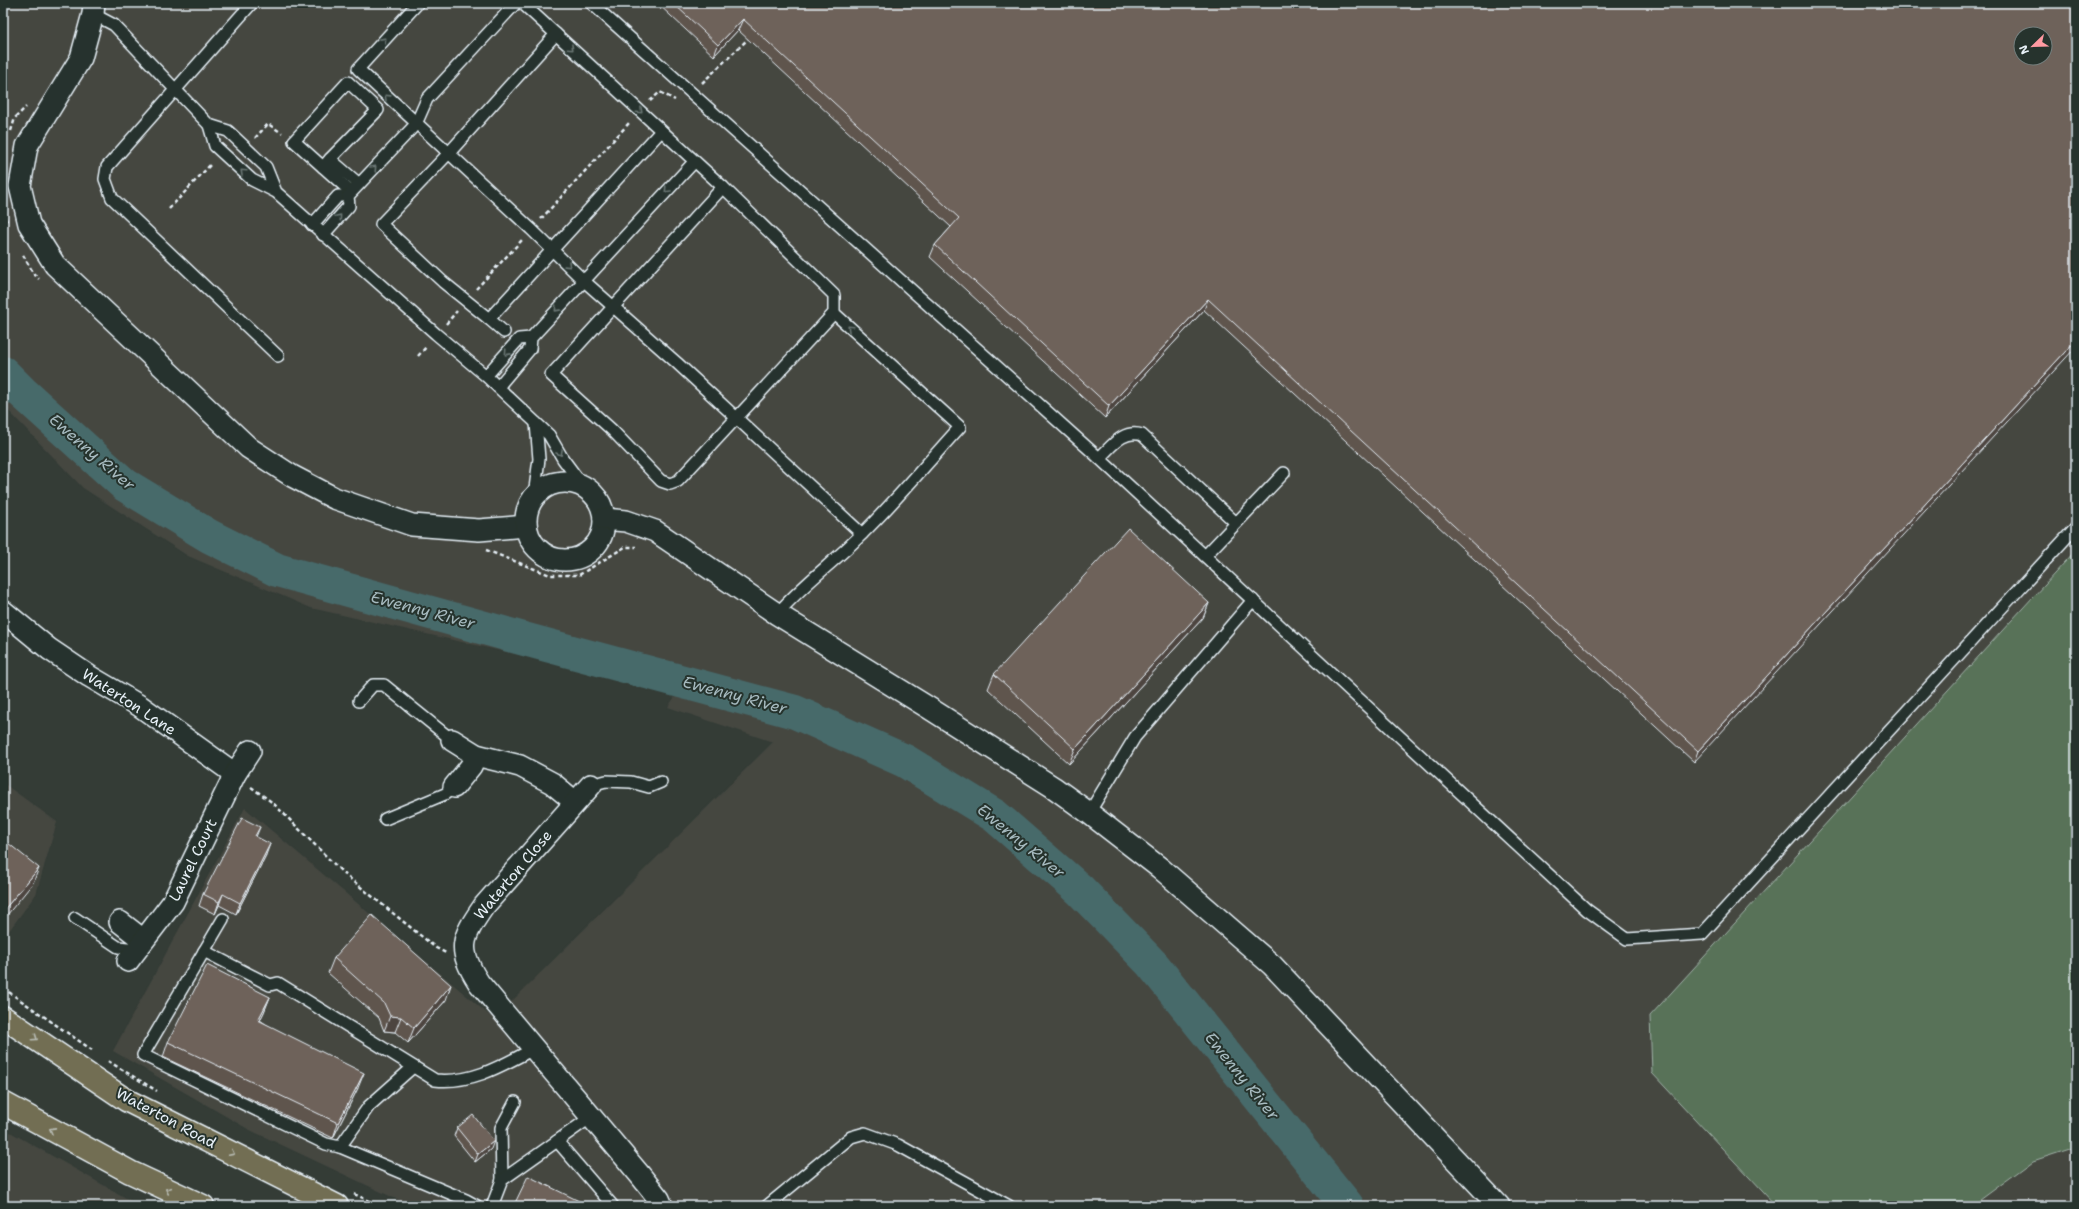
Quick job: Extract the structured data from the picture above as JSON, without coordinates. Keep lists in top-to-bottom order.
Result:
{
  "streets": {
    "main road": ["Waterton Road"],
    "street": ["Waterton Lane", "Laurel Court", "Waterton Close"]
  },
  "crossings": [
    ["Waterton Lane", "Laurel Court"]
  ],
  "water": ["Ewenny River"],
  "north": "bottom left"
}
